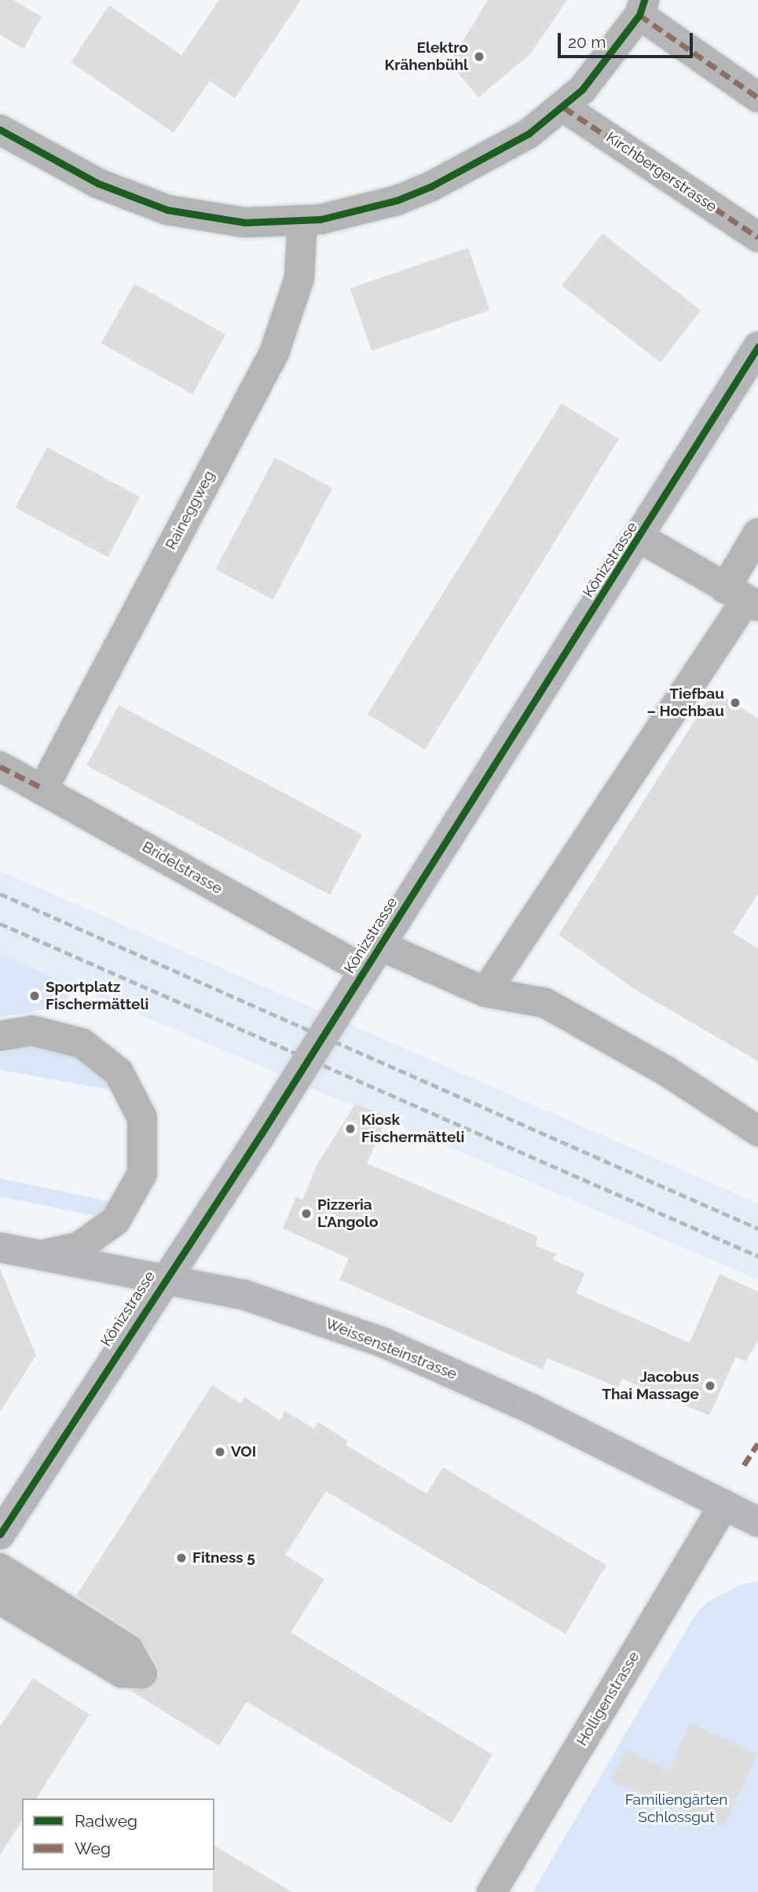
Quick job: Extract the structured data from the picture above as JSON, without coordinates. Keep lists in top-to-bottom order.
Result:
{
  "streets": {
    "main road": ["Könizstrasse", "Weissensteinstrasse"],
    "street": [
      "Kirchbergerstrasse",
      "Raineggweg",
      "Bridelstrasse",
      "Holligenstrasse"
    ]
  },
  "crossings": [
    ["Raineggweg", "Bridelstrasse"],
    ["Könizstrasse", "Bridelstrasse"],
    ["Könizstrasse", "Weissensteinstrasse"],
    ["Weissensteinstrasse", "Holligenstrasse"]
  ],
  "parks": ["Familiengärten Schlossgut"],
  "places": [
    "Elektro Krähenbühl",
    "Tiefbau – Hochbau",
    "Sportplatz Fischermätteli",
    "Kiosk Fischermätteli",
    "Pizzeria L'Angolo",
    "Jacobus Thai Massage",
    "VOI",
    "Fitness 5"
  ],
  "legend": ["Radweg", "Weg"],
  "scale_bar": "20 m"
}
